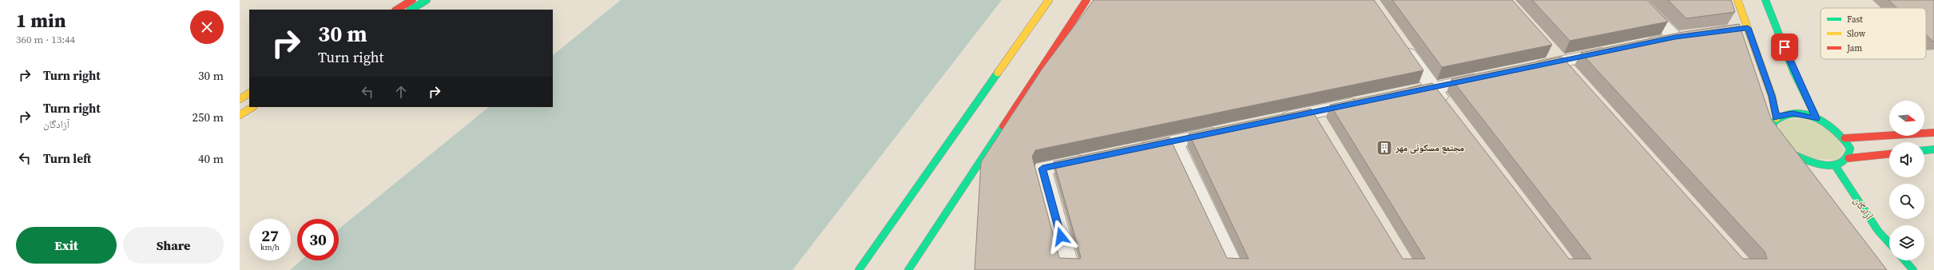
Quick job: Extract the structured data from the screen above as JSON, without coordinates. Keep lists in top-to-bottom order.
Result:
{
  "streets": {
    "main road": ["آزادگان"]
  },
  "places": {
    "building": ["مجتمع مسکونی مهر"]
  },
  "legend": ["Fast", "Slow", "Jam"],
  "north": "right",
  "page": {
    "heading": ["1 min", "360 m · 13:44"],
    "turn": ["30 m", "Turn right"],
    "list": [
      {
        "name": "Turn right",
        "value": "30 m"
      },
      {
        "name": "Turn right",
        "note": "آزادگان",
        "value": "250 m"
      },
      {
        "name": "Turn left",
        "value": "40 m"
      }
    ],
    "speed": "27 km/h",
    "limit": "30",
    "buttons": ["Exit", "Share"]
  }
}
